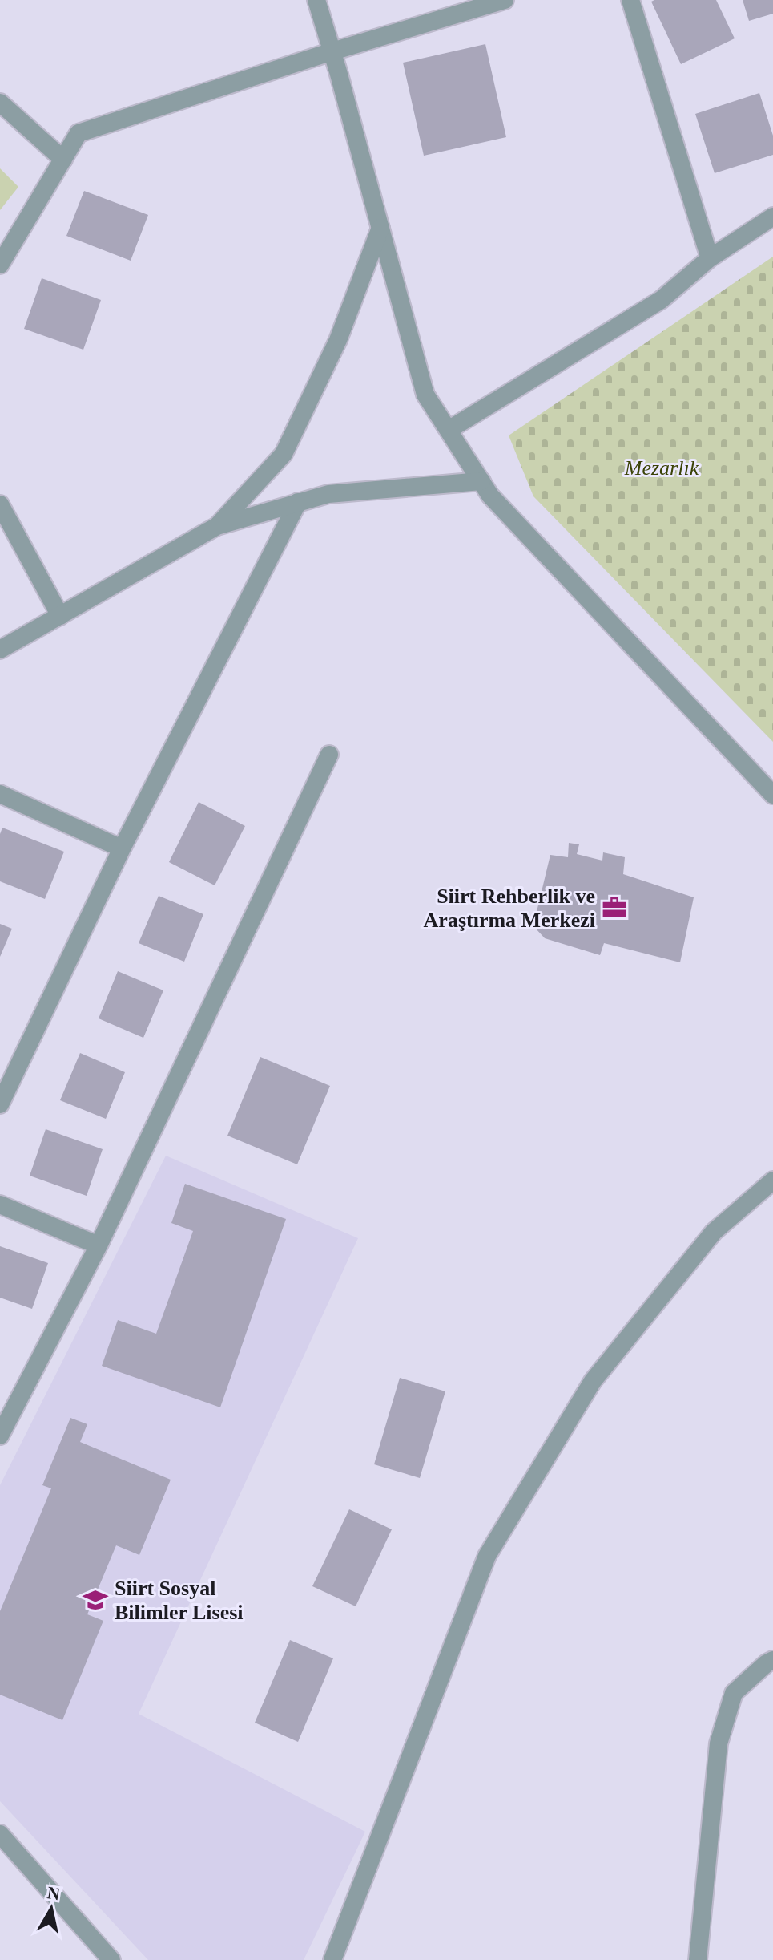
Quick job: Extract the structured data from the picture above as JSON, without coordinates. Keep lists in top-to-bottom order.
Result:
{
  "parks": ["Mezarlık"],
  "places": {
    "office": ["Siirt Rehberlik ve Araştırma Merkezi"],
    "school or university": ["Siirt Sosyal Bilimler Lisesi"]
  },
  "north": "top"
}
